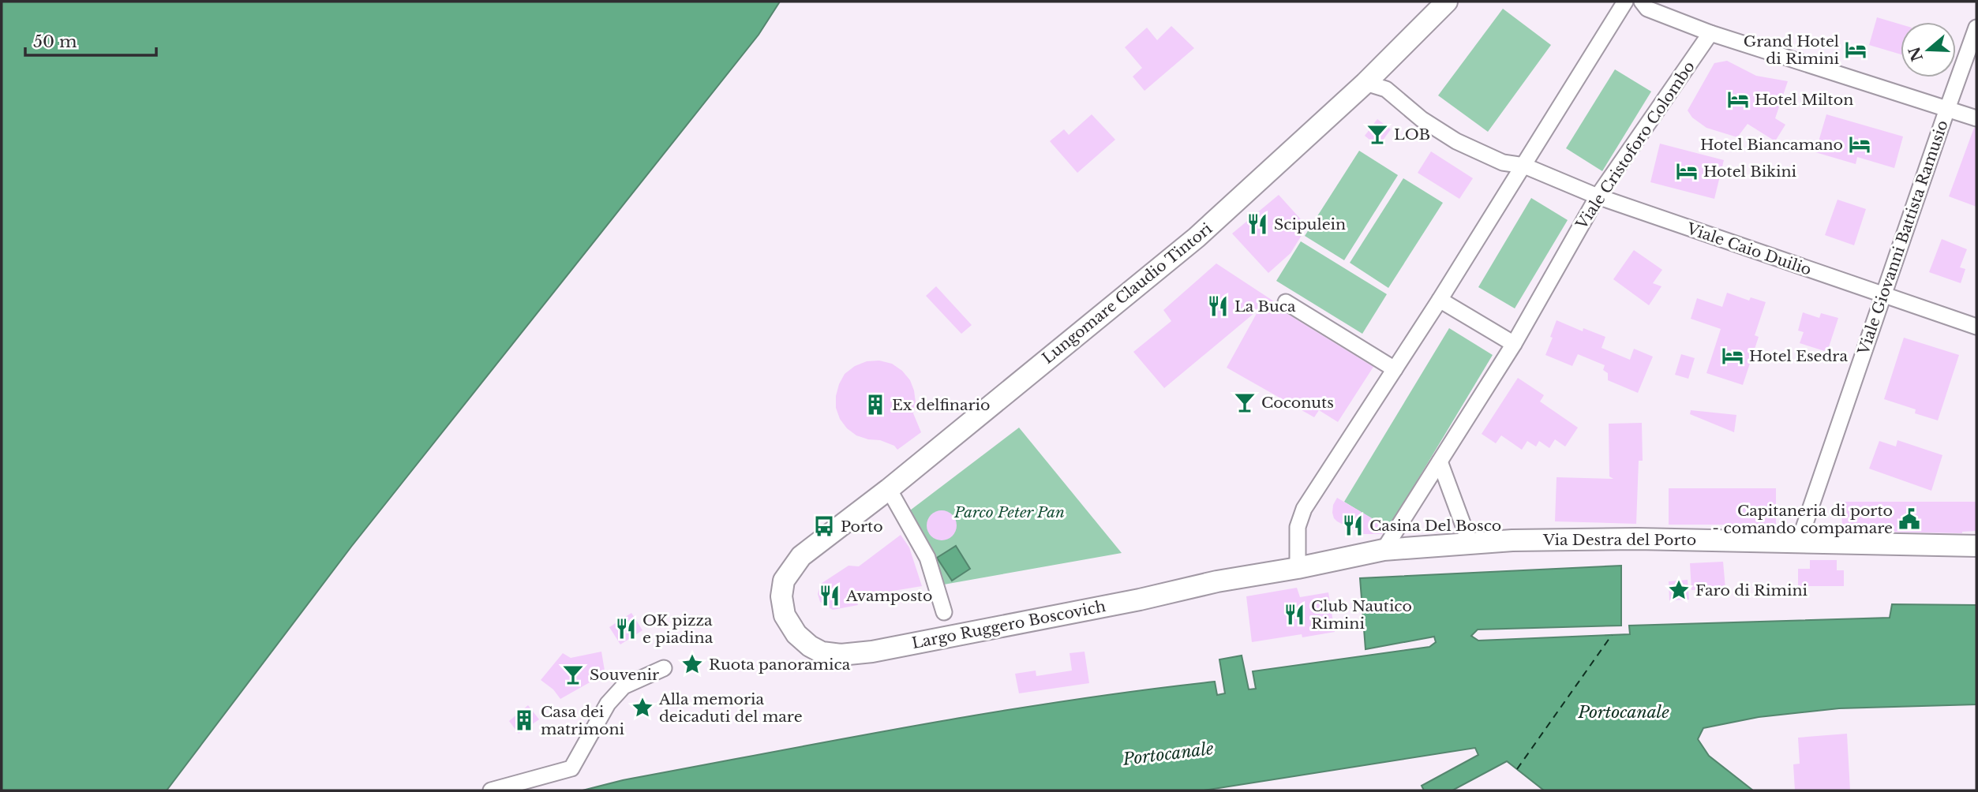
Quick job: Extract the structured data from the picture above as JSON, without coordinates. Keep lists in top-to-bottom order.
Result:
{
  "streets": {
    "street": [
      "Viale Cristoforo Colombo",
      "Viale Giovanni Battista Ramusio",
      "Viale Caio Duilio",
      "Lungomare Claudio Tintori",
      "Via Destra del Porto",
      "Largo Ruggero Boscovich"
    ]
  },
  "crossings": [
    ["Viale Cristoforo Colombo", "Viale Caio Duilio"],
    ["Viale Cristoforo Colombo", "Via Destra del Porto"],
    ["Viale Giovanni Battista Ramusio", "Viale Caio Duilio"],
    ["Viale Giovanni Battista Ramusio", "Via Destra del Porto"],
    ["Viale Caio Duilio", "Lungomare Claudio Tintori"],
    ["Lungomare Claudio Tintori", "Largo Ruggero Boscovich"],
    ["Via Destra del Porto", "Largo Ruggero Boscovich"]
  ],
  "water": ["Portocanale"],
  "parks": ["Parco Peter Pan"],
  "places": {
    "hotel": [
      "Grand Hotel di Rimini",
      "Hotel Milton",
      "Hotel Biancamano",
      "Hotel Bikini",
      "Hotel Esedra"
    ],
    "bar": ["LOB", "Coconuts", "Souvenir"],
    "restaurant": [
      "Scipulein",
      "La Buca",
      "Casina Del Bosco",
      "Avamposto",
      "Club Nautico Rimini",
      "OK pizza e piadina"
    ],
    "building": ["Ex delfinario", "Casa dei matrimoni"],
    "public building": ["Capitaneria di porto - comando compamare"],
    "bus stop": ["Porto"],
    "place": ["Faro di Rimini", "Ruota panoramica", "Alla memoria deicaduti del mare"]
  },
  "scale_bar": "50 m",
  "north": "left"
}
